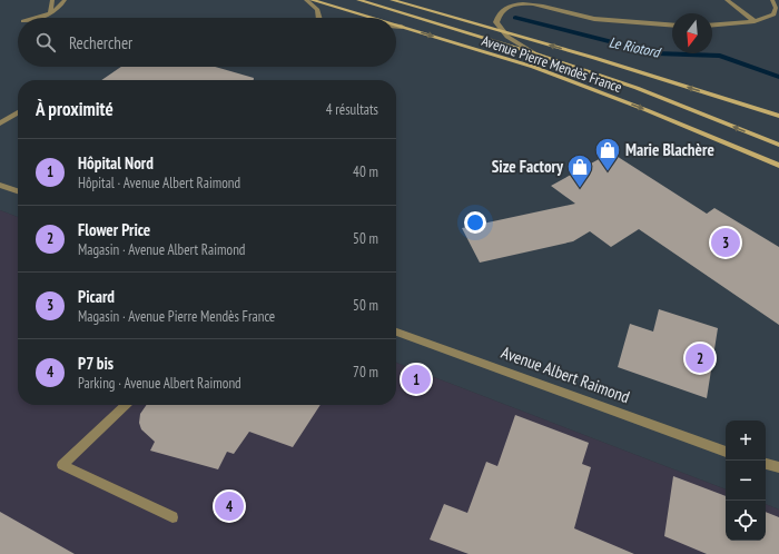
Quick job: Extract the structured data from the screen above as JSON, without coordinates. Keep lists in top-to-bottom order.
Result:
{
  "streets": {
    "main road": ["Avenue Pierre Mendès France"],
    "street": ["Avenue Albert Raimond"]
  },
  "water": ["Le Riotord"],
  "places": {
    "shop": ["Marie Blachère", "Size Factory"]
  },
  "north": "bottom",
  "page": {
    "search": "Rechercher",
    "heading": ["À proximité", "4 résultats"],
    "list": [
      {
        "mark": "1",
        "name": "Hôpital Nord",
        "note": "Hôpital · Avenue Albert Raimond",
        "value": "40 m"
      },
      {
        "mark": "2",
        "name": "Flower Price",
        "note": "Magasin · Avenue Albert Raimond",
        "value": "50 m"
      },
      {
        "mark": "3",
        "name": "Picard",
        "note": "Magasin · Avenue Pierre Mendès France",
        "value": "50 m"
      },
      {
        "mark": "4",
        "name": "P7 bis",
        "note": "Parking · Avenue Albert Raimond",
        "value": "70 m"
      }
    ],
    "pins": [
      "3",
      "2",
      "1",
      "4"
    ],
    "map_buttons": ["+", "−"]
  }
}
